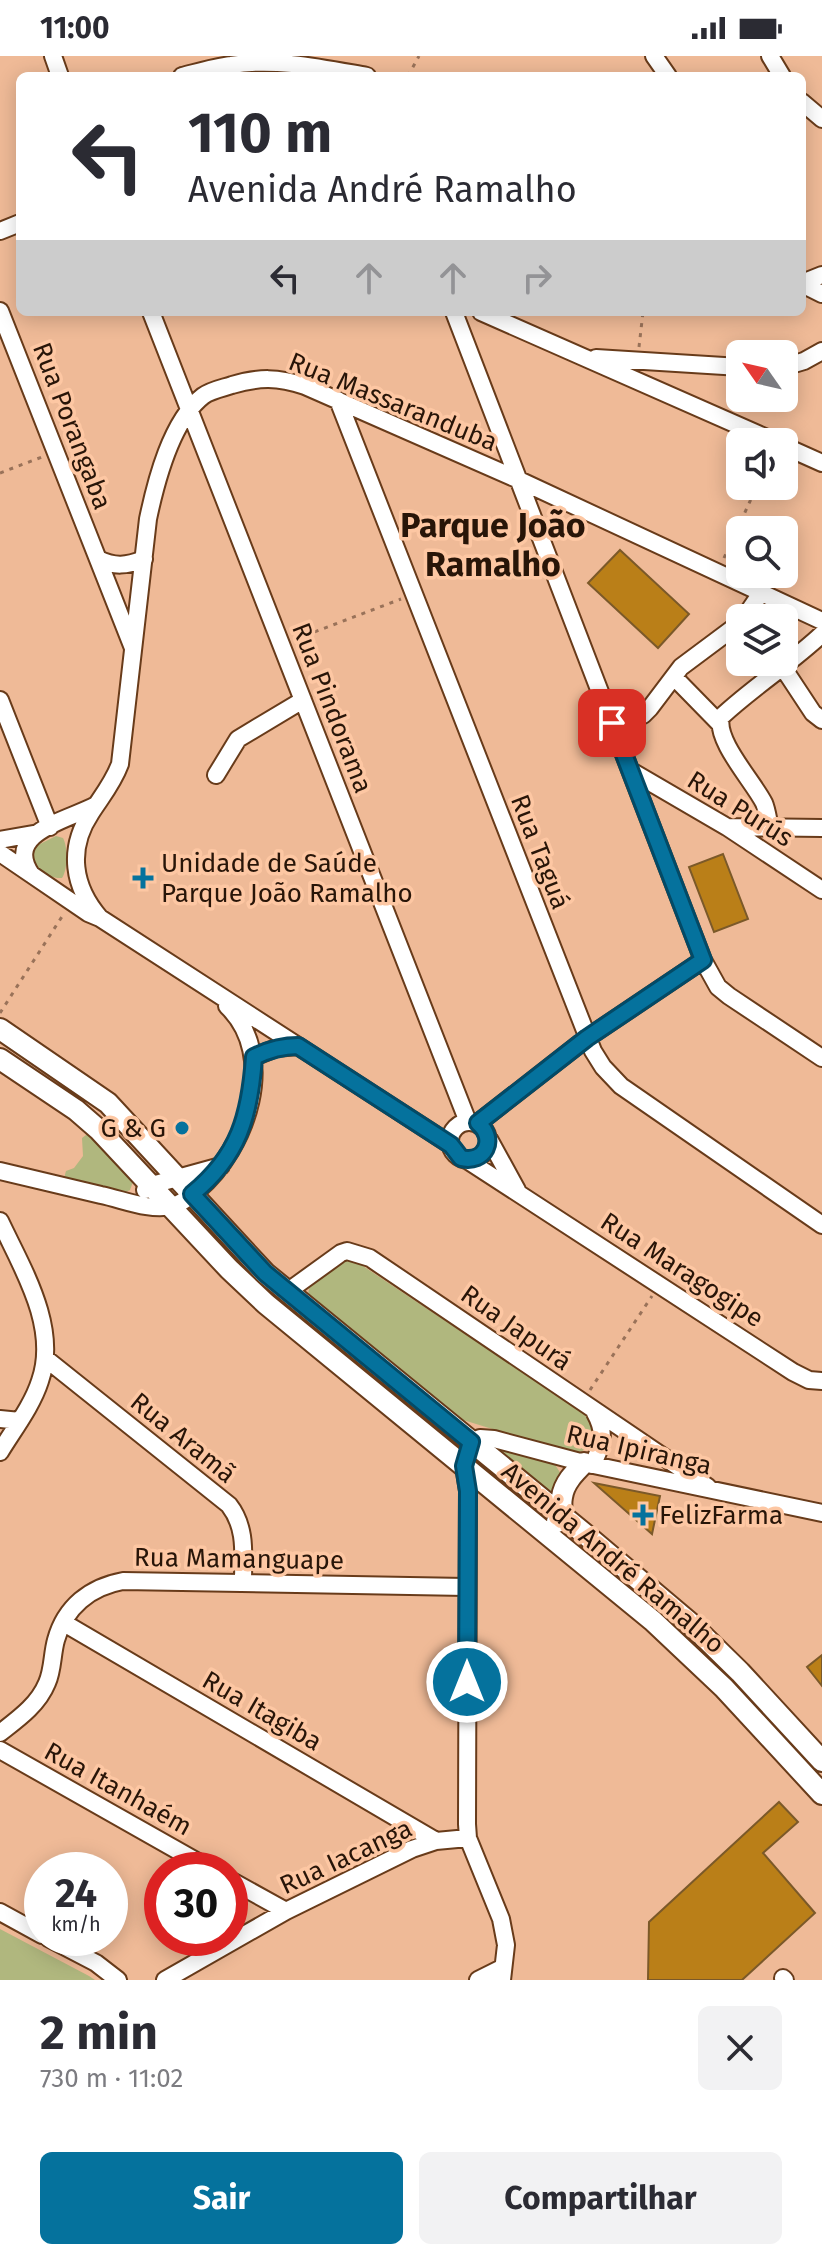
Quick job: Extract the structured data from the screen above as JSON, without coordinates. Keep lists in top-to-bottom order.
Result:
{
  "streets": {
    "main road": ["Avenida André Ramalho"],
    "street": [
      "Rua Massaranduba",
      "Rua Porangaba",
      "Rua Pindorama",
      "Rua Purús",
      "Rua Taguá",
      "Rua Maragogipe",
      "Rua Japurá",
      "Rua Aramã",
      "Rua Ipiranga",
      "Rua Mamanguape",
      "Rua Itagiba",
      "Rua Itanhaém",
      "Rua Iacanga"
    ]
  },
  "crossings": [
    ["Rua Massaranduba", "Rua Porangaba"],
    ["Rua Massaranduba", "Rua Pindorama"],
    ["Rua Massaranduba", "Rua Taguá"],
    ["Rua Pindorama", "Rua Maragogipe"],
    ["Rua Japurá", "Rua Ipiranga"],
    ["Rua Japurá", "Avenida André Ramalho"],
    ["Rua Aramã", "Rua Mamanguape"],
    ["Rua Ipiranga", "Avenida André Ramalho"],
    ["Rua Mamanguape", "Rua Itagiba"],
    ["Rua Itagiba", "Rua Iacanga"]
  ],
  "districts": ["Parque João Ramalho"],
  "places": {
    "health": ["Unidade de Saúde Parque João Ramalho", "FelizFarma"],
    "other": ["G & G"]
  },
  "north": "top left",
  "page": {
    "status": "11:00",
    "turn": ["110 m", "Avenida André Ramalho"],
    "speed": "24 km/h",
    "limit": "30",
    "heading": ["2 min", "730 m · 11:02"],
    "buttons": ["Sair", "Compartilhar"]
  }
}
